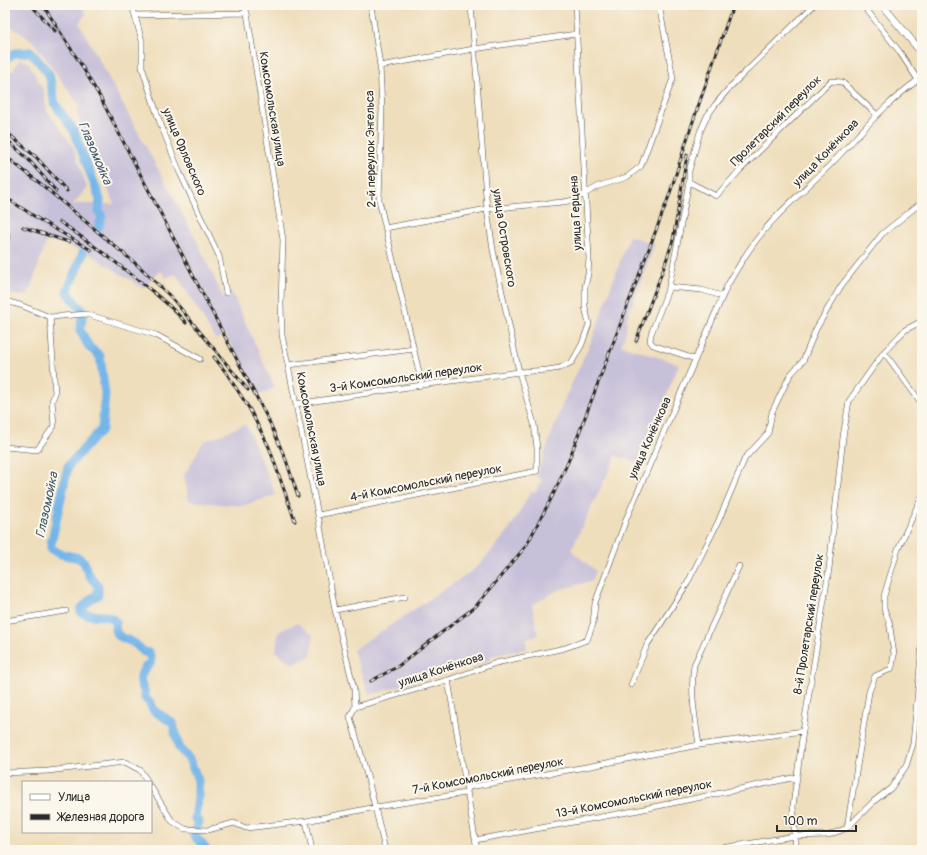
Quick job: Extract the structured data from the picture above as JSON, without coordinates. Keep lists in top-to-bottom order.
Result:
{
  "streets": {
    "street": [
      "Комсомольская улица",
      "Пролетарский переулок",
      "2-й переулок Энгельса",
      "улица Орловского",
      "улица Конёнкова",
      "улица Герцена",
      "улица Островского",
      "3-й Комсомольский переулок",
      "4-й Комсомольский переулок",
      "8-й Пролетарский переулок",
      "7-й Комсомольский переулок",
      "13-й Комсомольский переулок"
    ]
  },
  "crossings": [
    ["Комсомольская улица", "улица Конёнкова"],
    ["Комсомольская улица", "3-й Комсомольский переулок"],
    ["Комсомольская улица", "4-й Комсомольский переулок"],
    ["Комсомольская улица", "7-й Комсомольский переулок"],
    ["Пролетарский переулок", "улица Конёнкова"],
    ["2-й переулок Энгельса", "3-й Комсомольский переулок"],
    ["улица Герцена", "улица Островского"],
    ["улица Герцена", "3-й Комсомольский переулок"],
    ["улица Островского", "3-й Комсомольский переулок"],
    ["улица Островского", "4-й Комсомольский переулок"],
    ["8-й Пролетарский переулок", "7-й Комсомольский переулок"],
    ["8-й Пролетарский переулок", "13-й Комсомольский переулок"]
  ],
  "water": ["Глазомойка"],
  "legend": ["Улица", "Железная дорога"],
  "scale_bar": "100 m"
}
